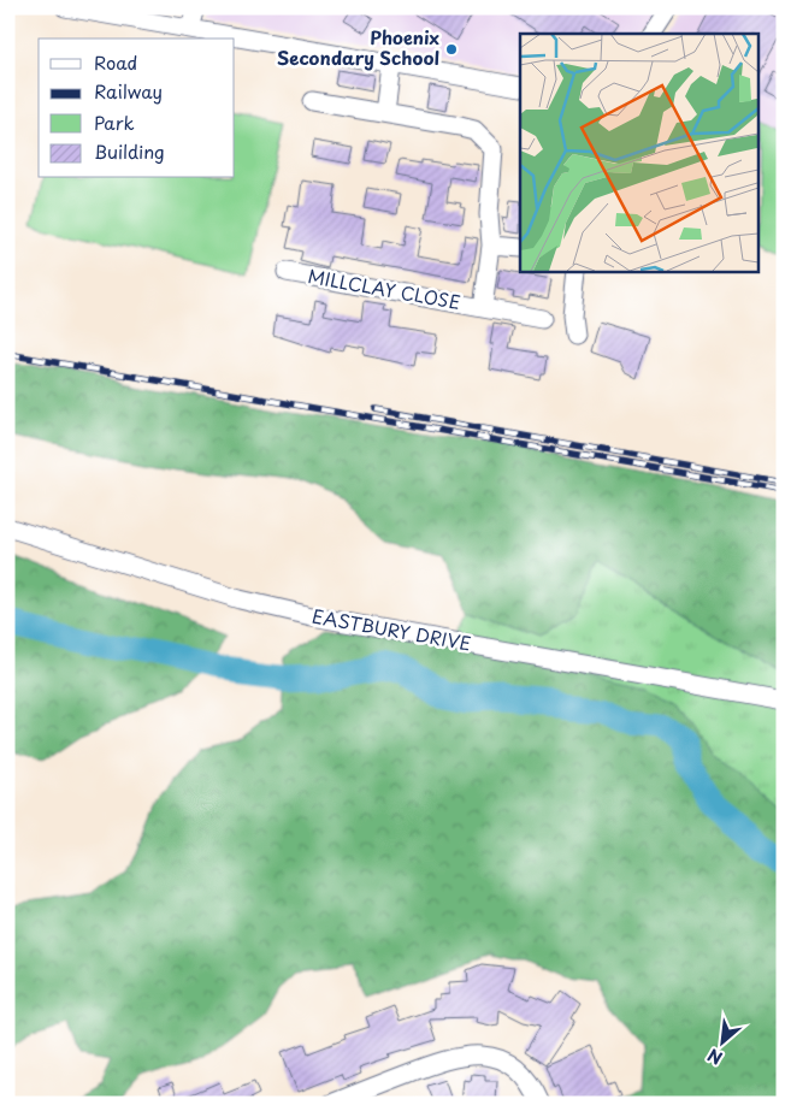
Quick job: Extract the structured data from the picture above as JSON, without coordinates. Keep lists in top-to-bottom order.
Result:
{
  "streets": {
    "street": ["MILLCLAY CLOSE", "EASTBURY DRIVE"]
  },
  "places": ["Phoenix Secondary School"],
  "legend": [
    "Road",
    "Railway",
    "Park",
    "Building"
  ],
  "north": "bottom left"
}
